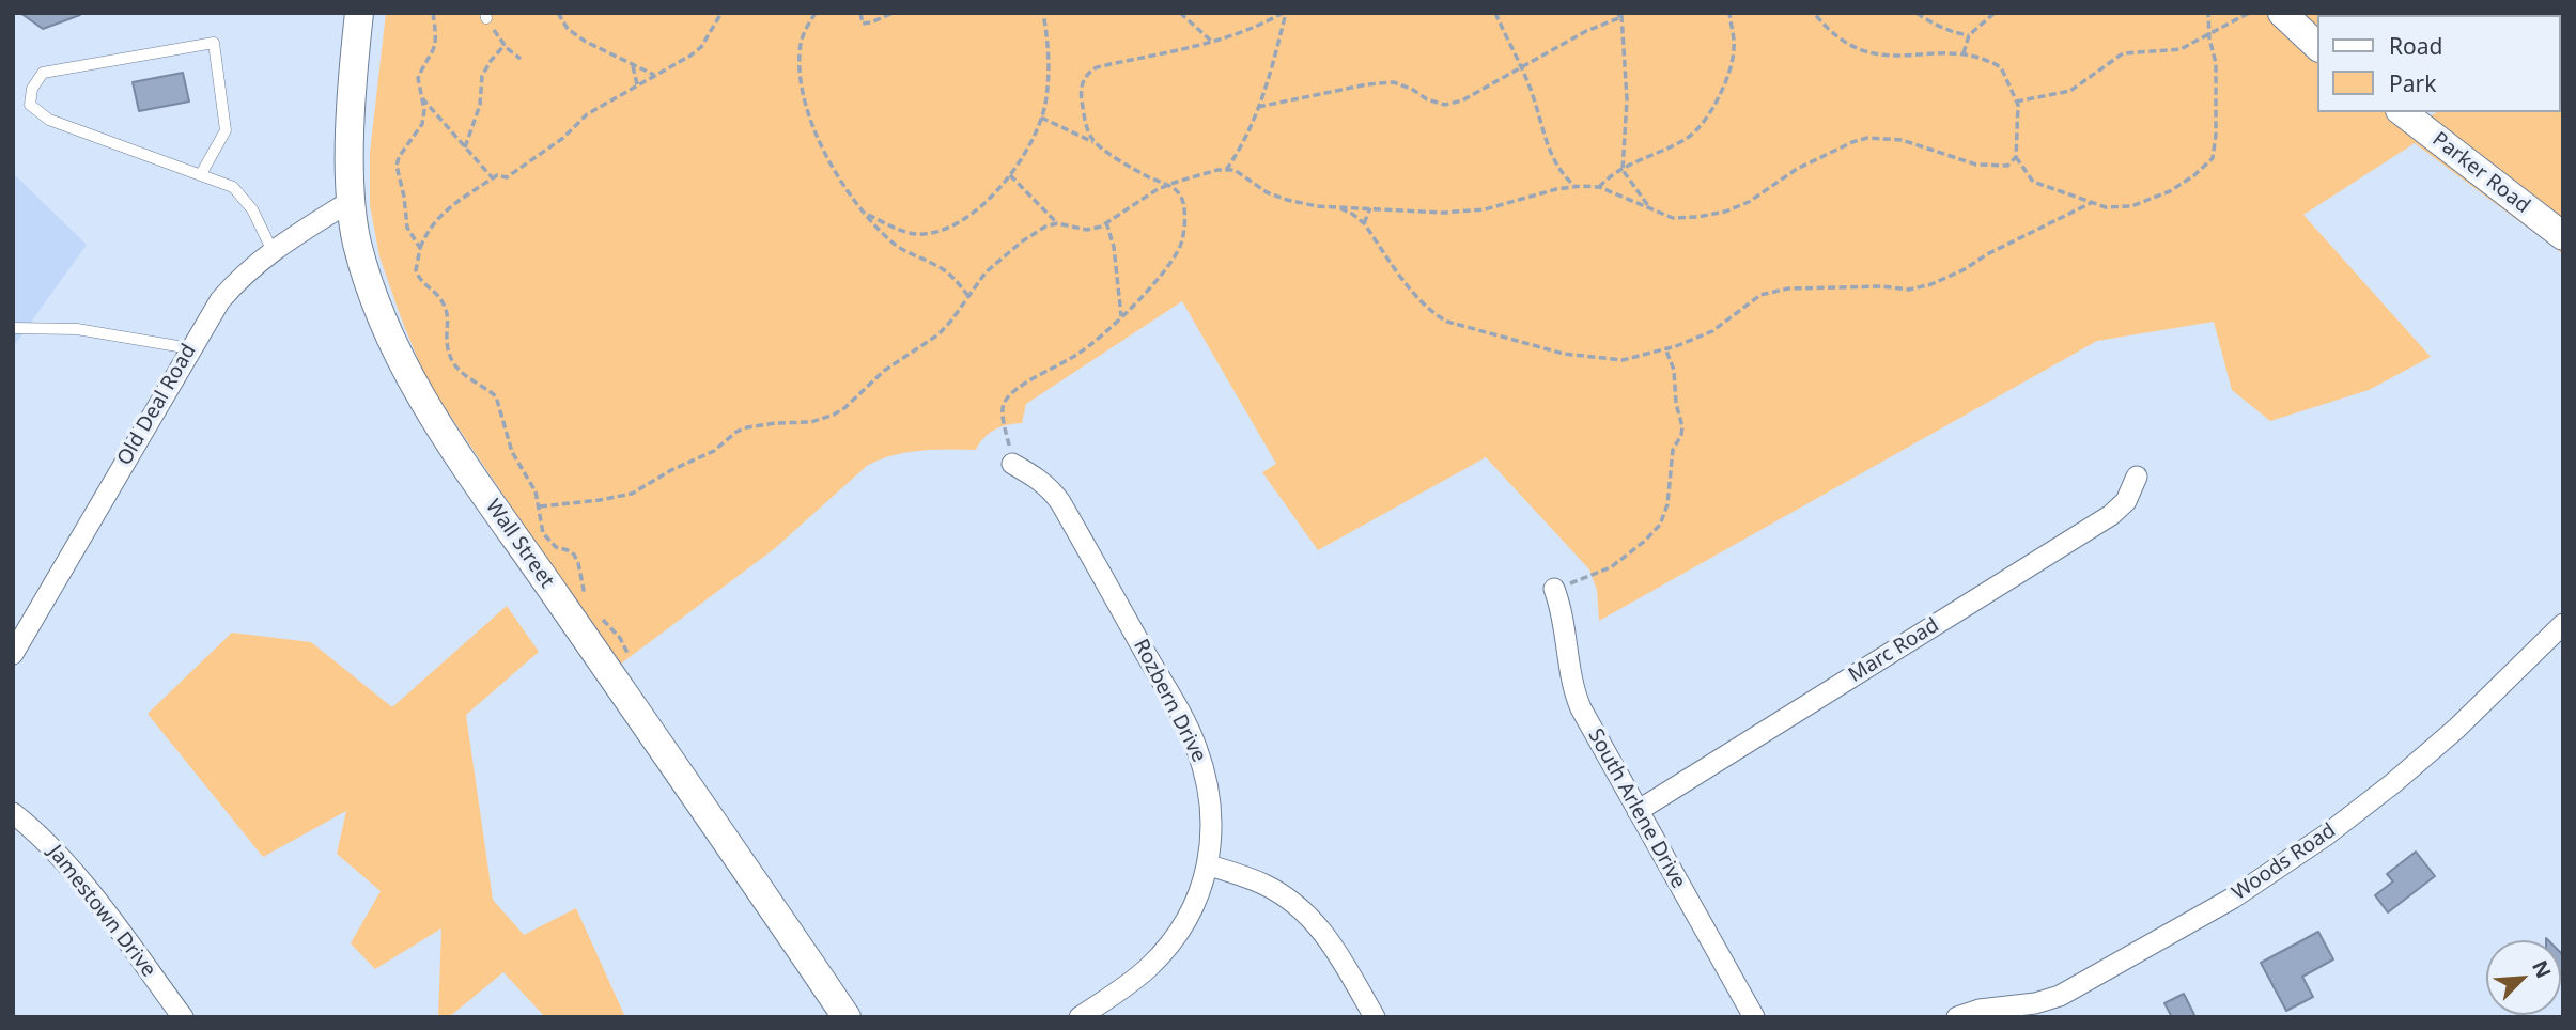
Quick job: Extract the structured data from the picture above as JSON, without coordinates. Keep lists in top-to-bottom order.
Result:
{
  "streets": {
    "street": [
      "Parker Road",
      "Old Deal Road",
      "Wall Street",
      "Marc Road",
      "Rozbern Drive",
      "South Arlene Drive",
      "Woods Road",
      "Jamestown Drive"
    ]
  },
  "crossings": [
    ["Old Deal Road", "Wall Street"],
    ["Marc Road", "South Arlene Drive"]
  ],
  "legend": ["Road", "Park"],
  "north": "top right"
}
